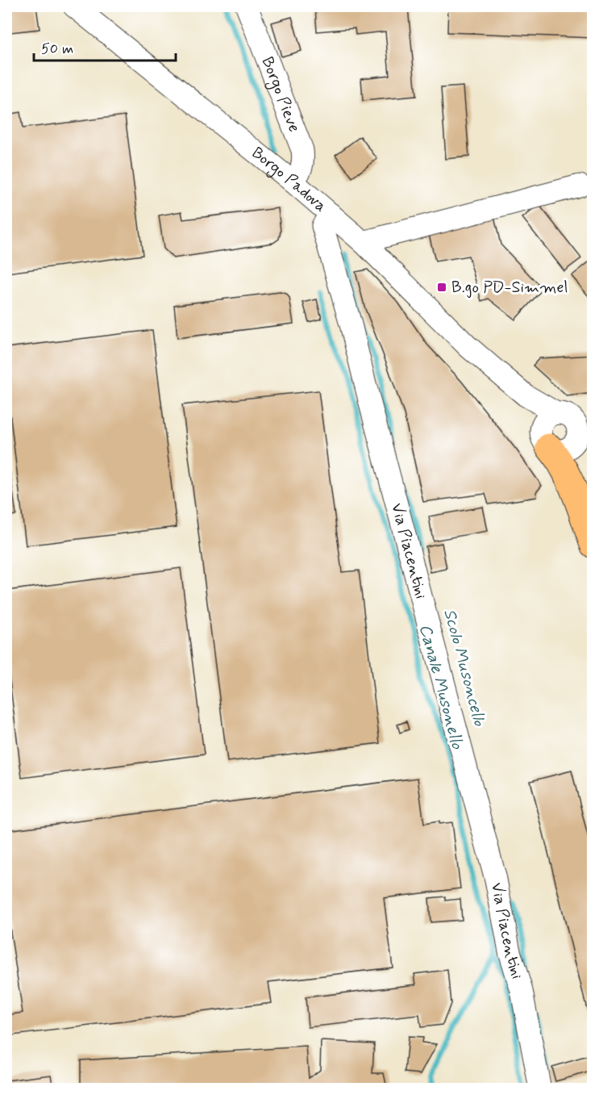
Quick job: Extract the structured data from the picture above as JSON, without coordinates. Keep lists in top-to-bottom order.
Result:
{
  "streets": {
    "main road": ["Borgo Padova"],
    "street": ["Borgo Pieve", "Via Piacentini"]
  },
  "crossings": [
    ["Borgo Pieve", "Borgo Padova"],
    ["Borgo Padova", "Via Piacentini"]
  ],
  "water": ["Scolo Musoncello", "Canale Musonello"],
  "places": {
    "transit": ["B.go PD-Simmel"]
  },
  "scale_bar": "50 m"
}
